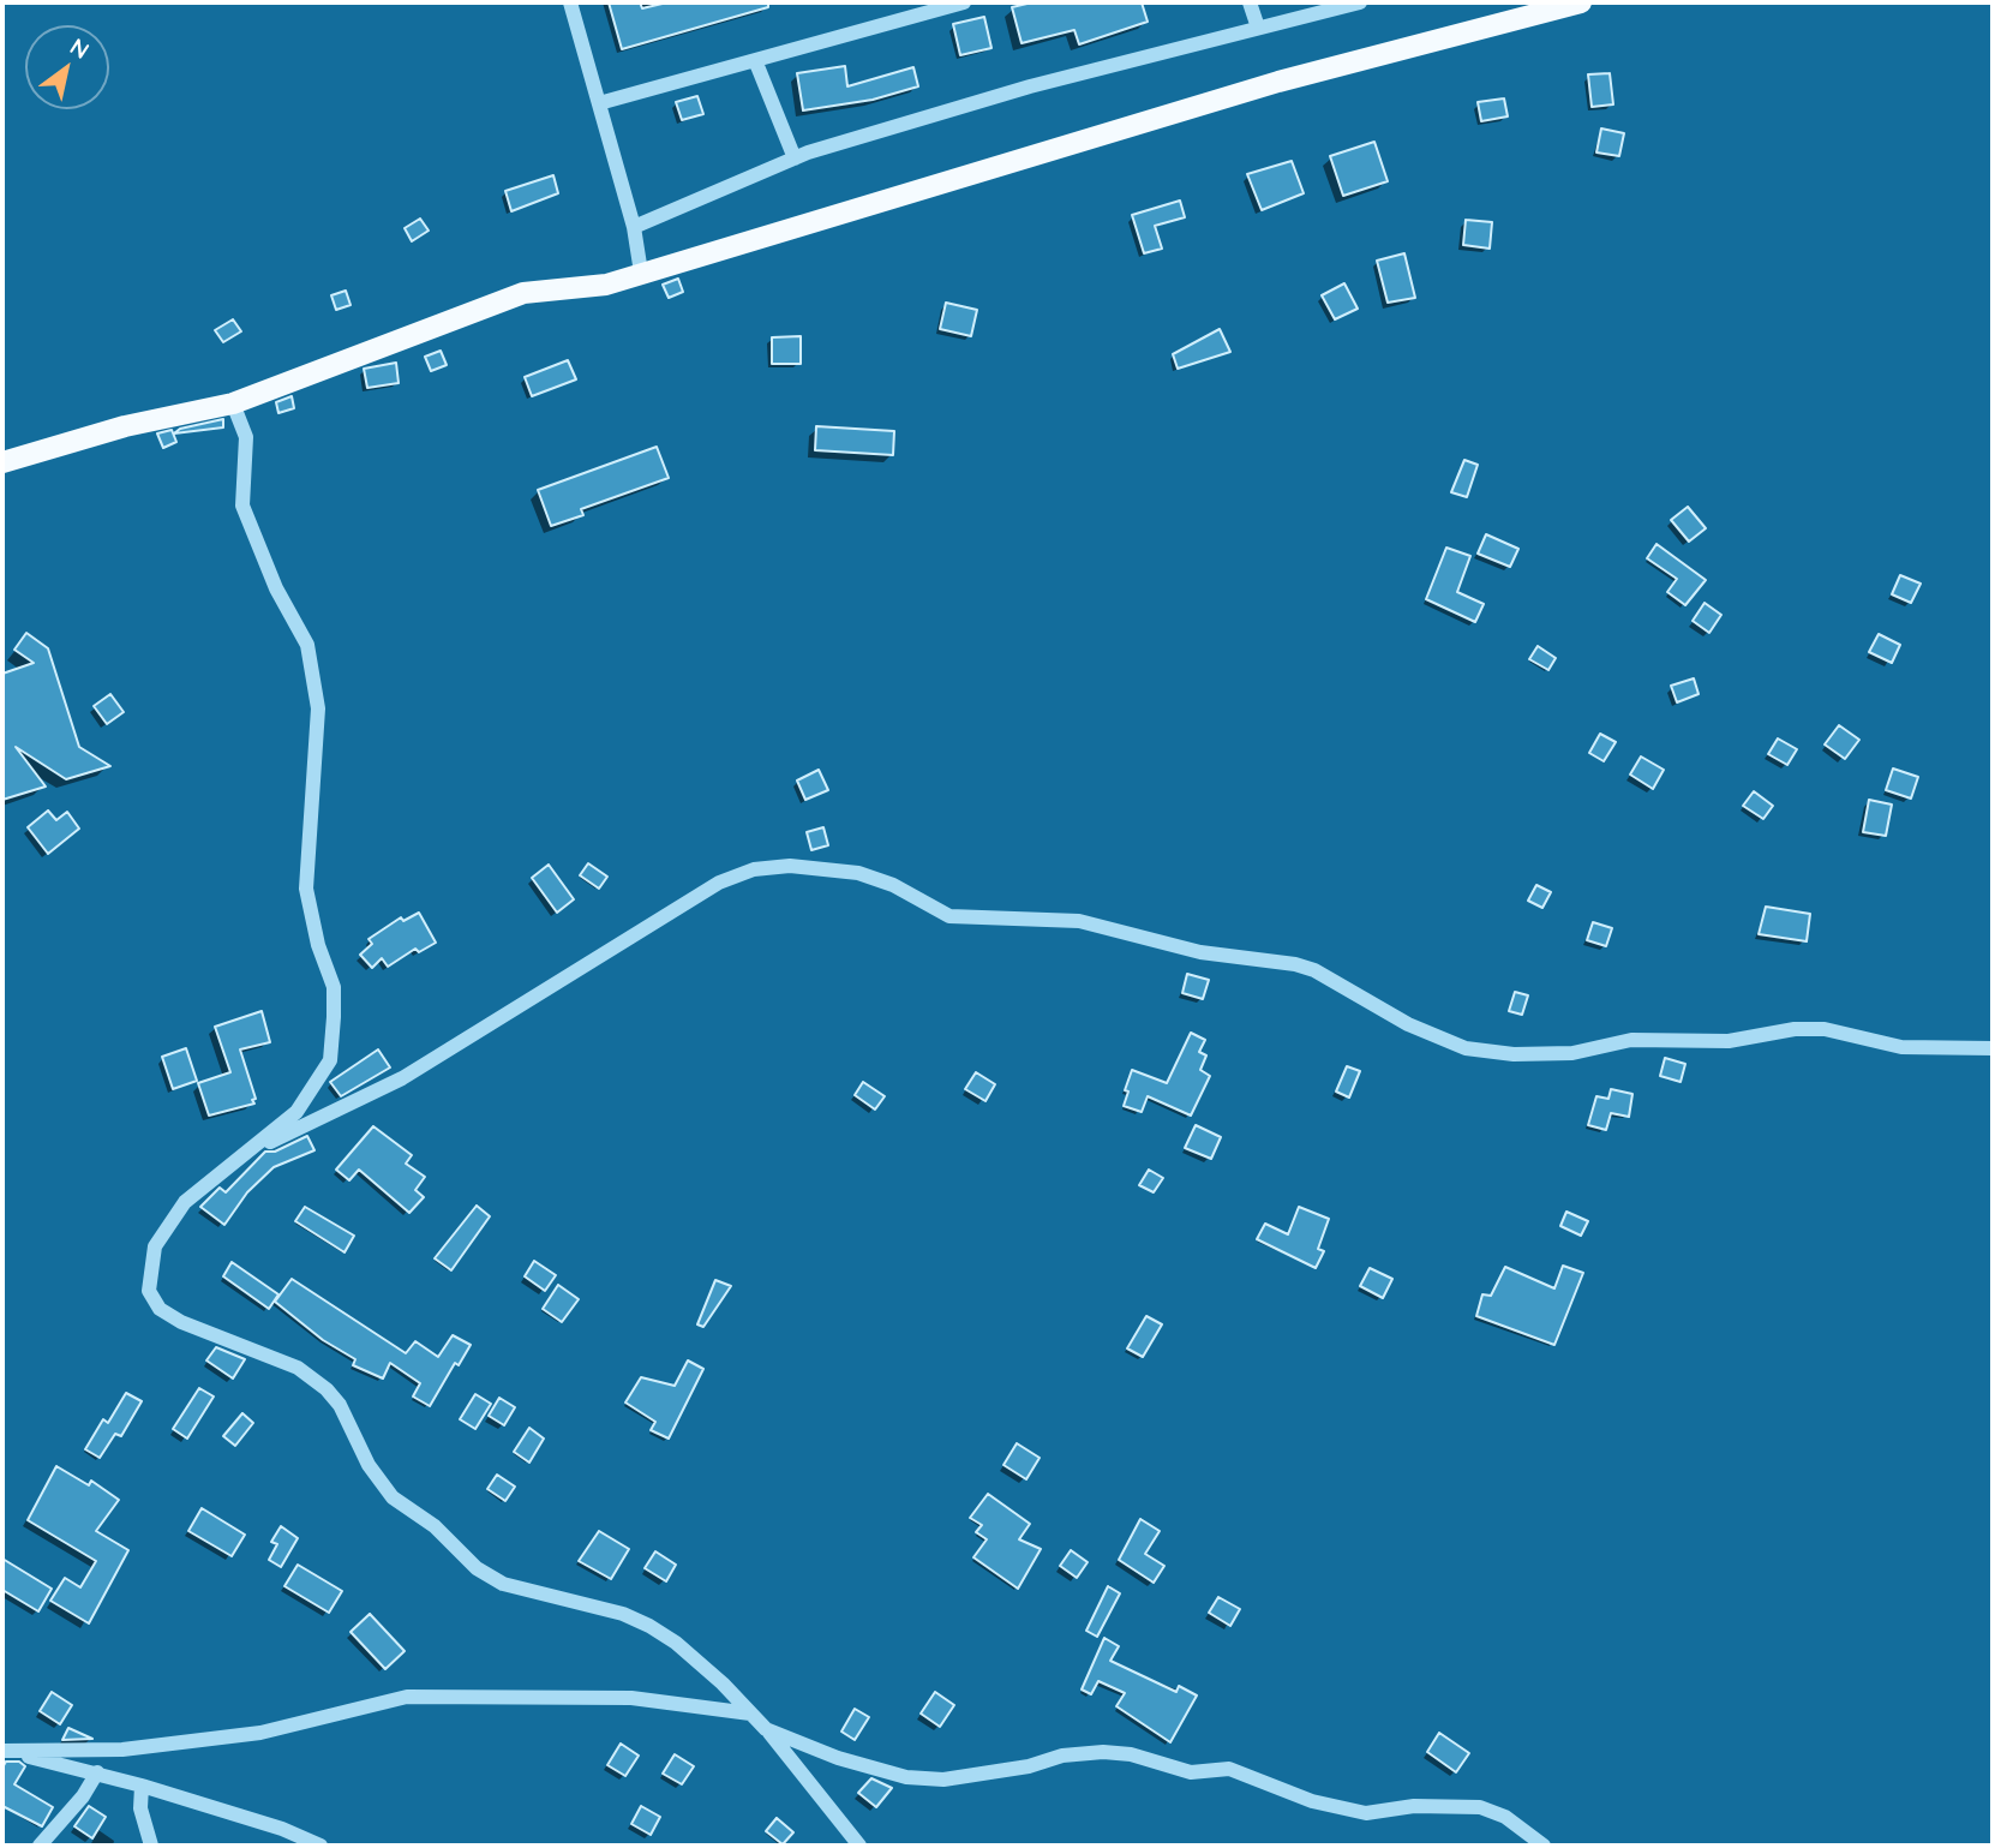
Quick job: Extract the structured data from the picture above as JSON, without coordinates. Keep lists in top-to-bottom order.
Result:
{
  "north": "top right"
}
